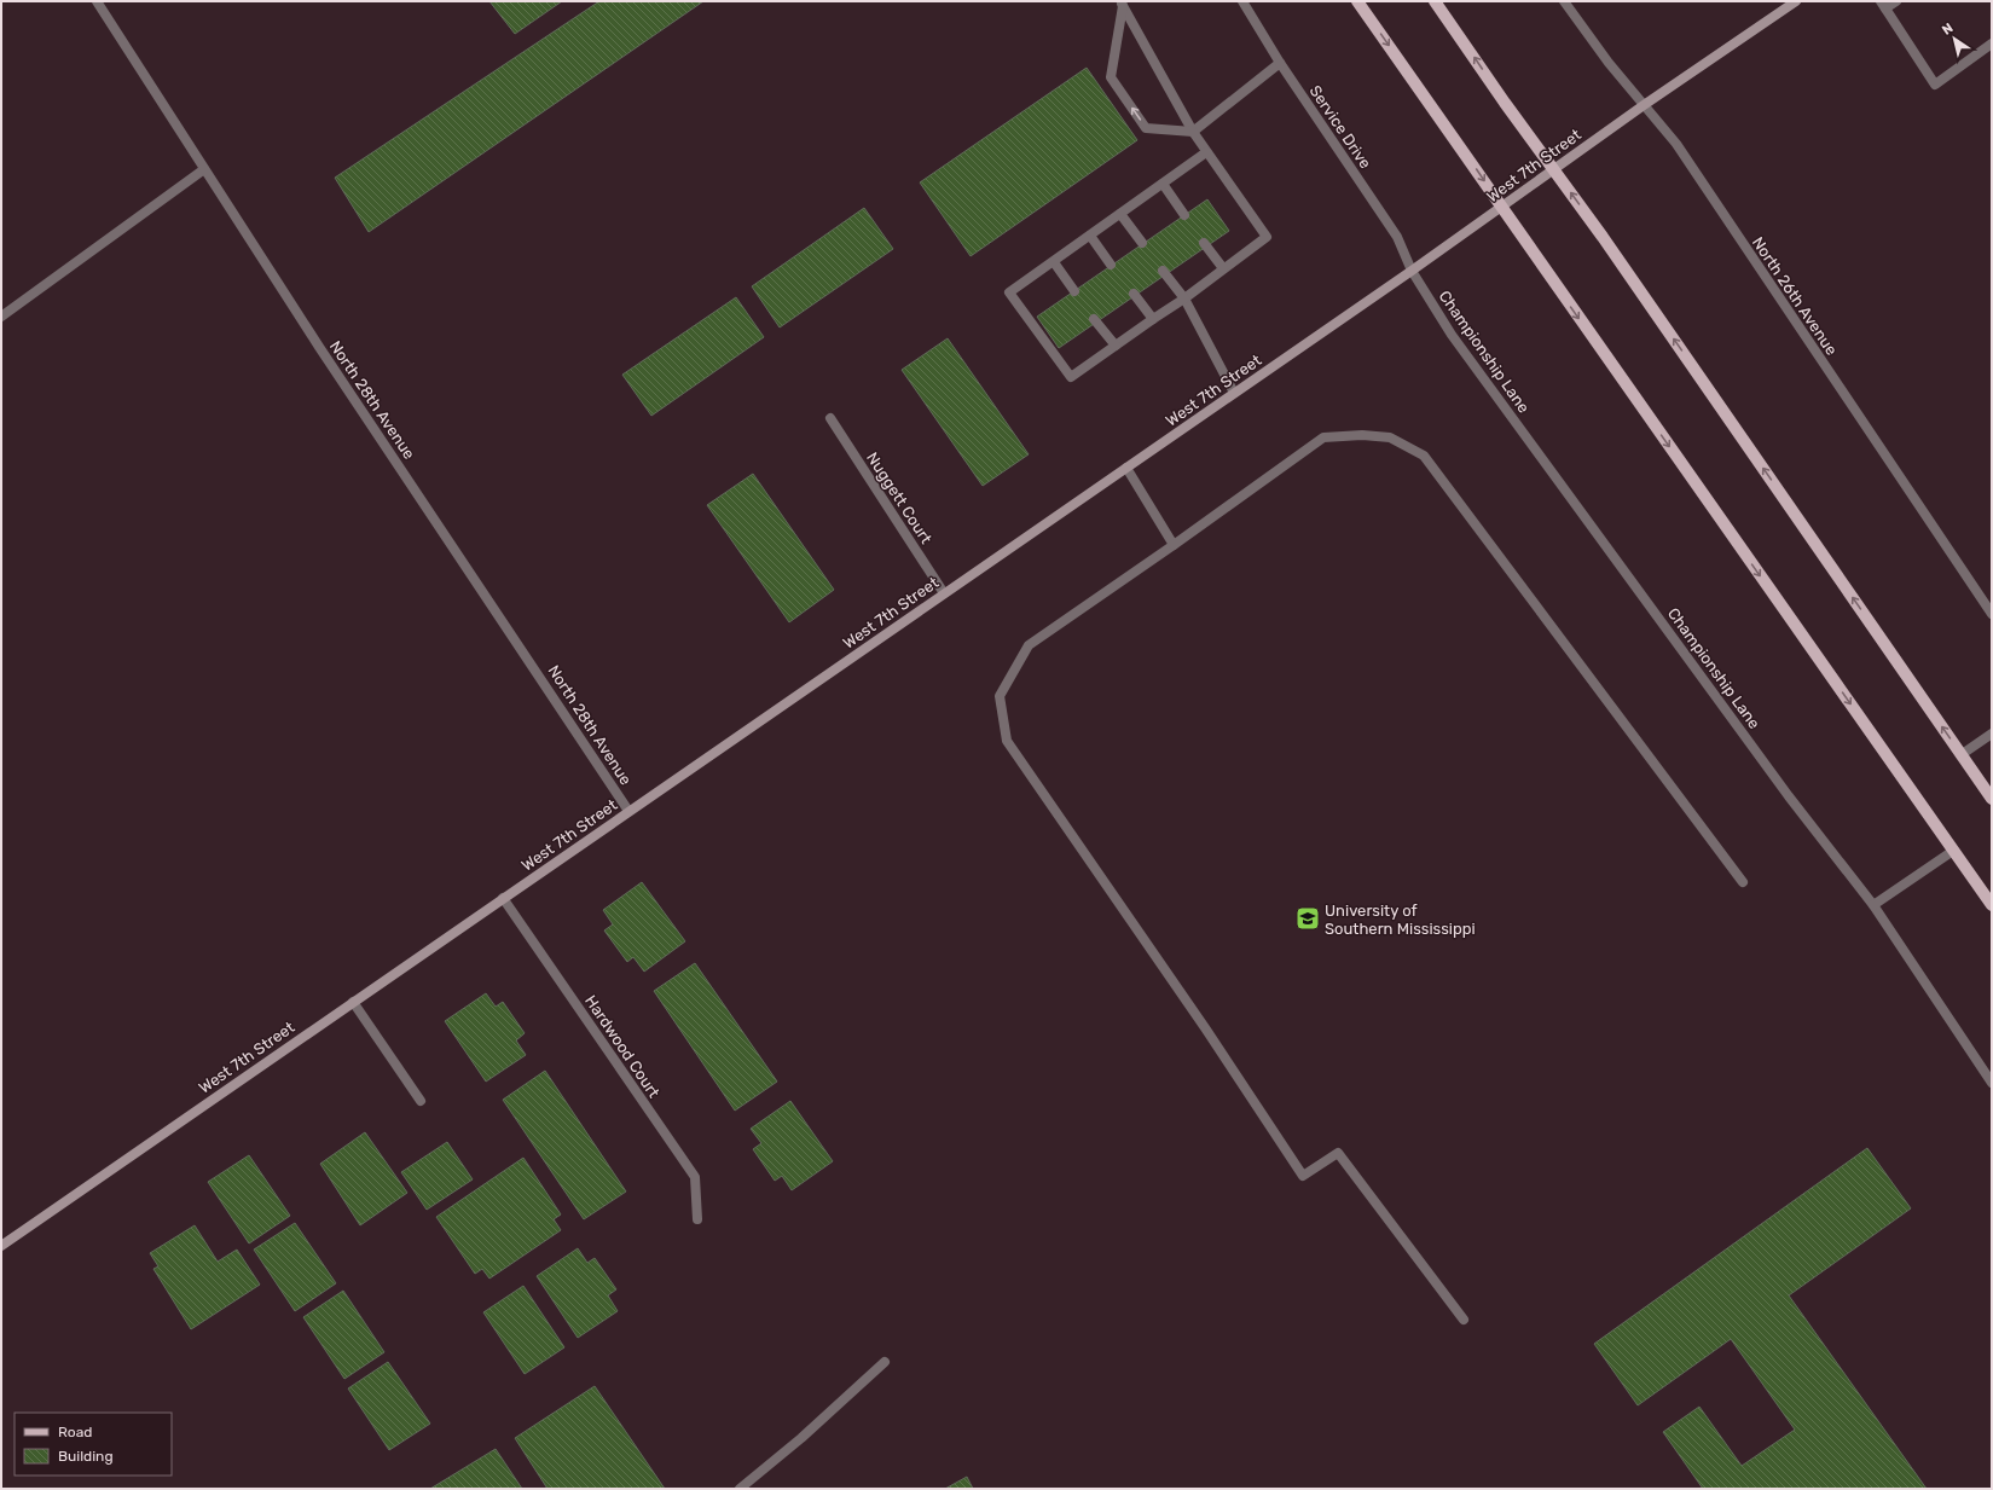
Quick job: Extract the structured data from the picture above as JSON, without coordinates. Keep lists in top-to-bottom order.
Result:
{
  "streets": {
    "main road": ["West 7th Street"],
    "street": [
      "Service Drive",
      "North 26th Avenue",
      "Championship Lane",
      "North 28th Avenue",
      "Nuggett Court",
      "Hardwood Court"
    ]
  },
  "crossings": [
    ["Service Drive", "West 7th Street"],
    ["Service Drive", "Championship Lane"],
    ["West 7th Street", "North 26th Avenue"],
    ["West 7th Street", "Championship Lane"],
    ["West 7th Street", "North 28th Avenue"],
    ["West 7th Street", "Nuggett Court"],
    ["West 7th Street", "Hardwood Court"]
  ],
  "places": {
    "school or university": ["University of Southern Mississippi"]
  },
  "legend": ["Road", "Building"],
  "north": "top left"
}
